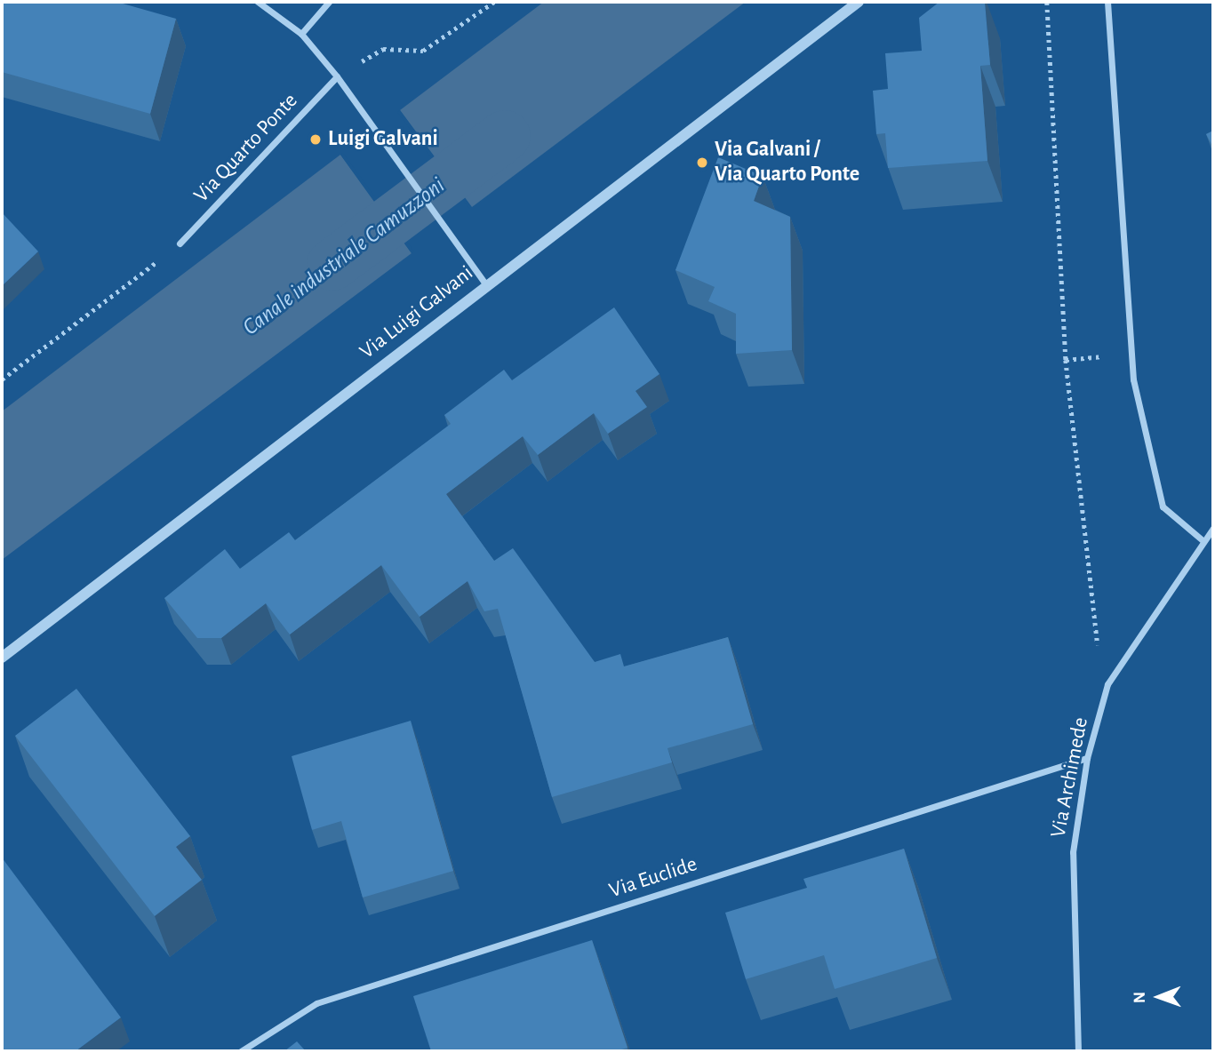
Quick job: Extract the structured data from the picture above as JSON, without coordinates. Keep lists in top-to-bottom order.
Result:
{
  "streets": {
    "street": [
      "Via Quarto Ponte",
      "Via Luigi Galvani",
      "Via Archimede",
      "Via Euclide"
    ]
  },
  "crossings": [
    ["Via Archimede", "Via Euclide"]
  ],
  "water": ["Canale industriale Camuzzoni"],
  "places": ["Luigi Galvani", "Via Galvani / Via Quarto Ponte"],
  "north": "left"
}
